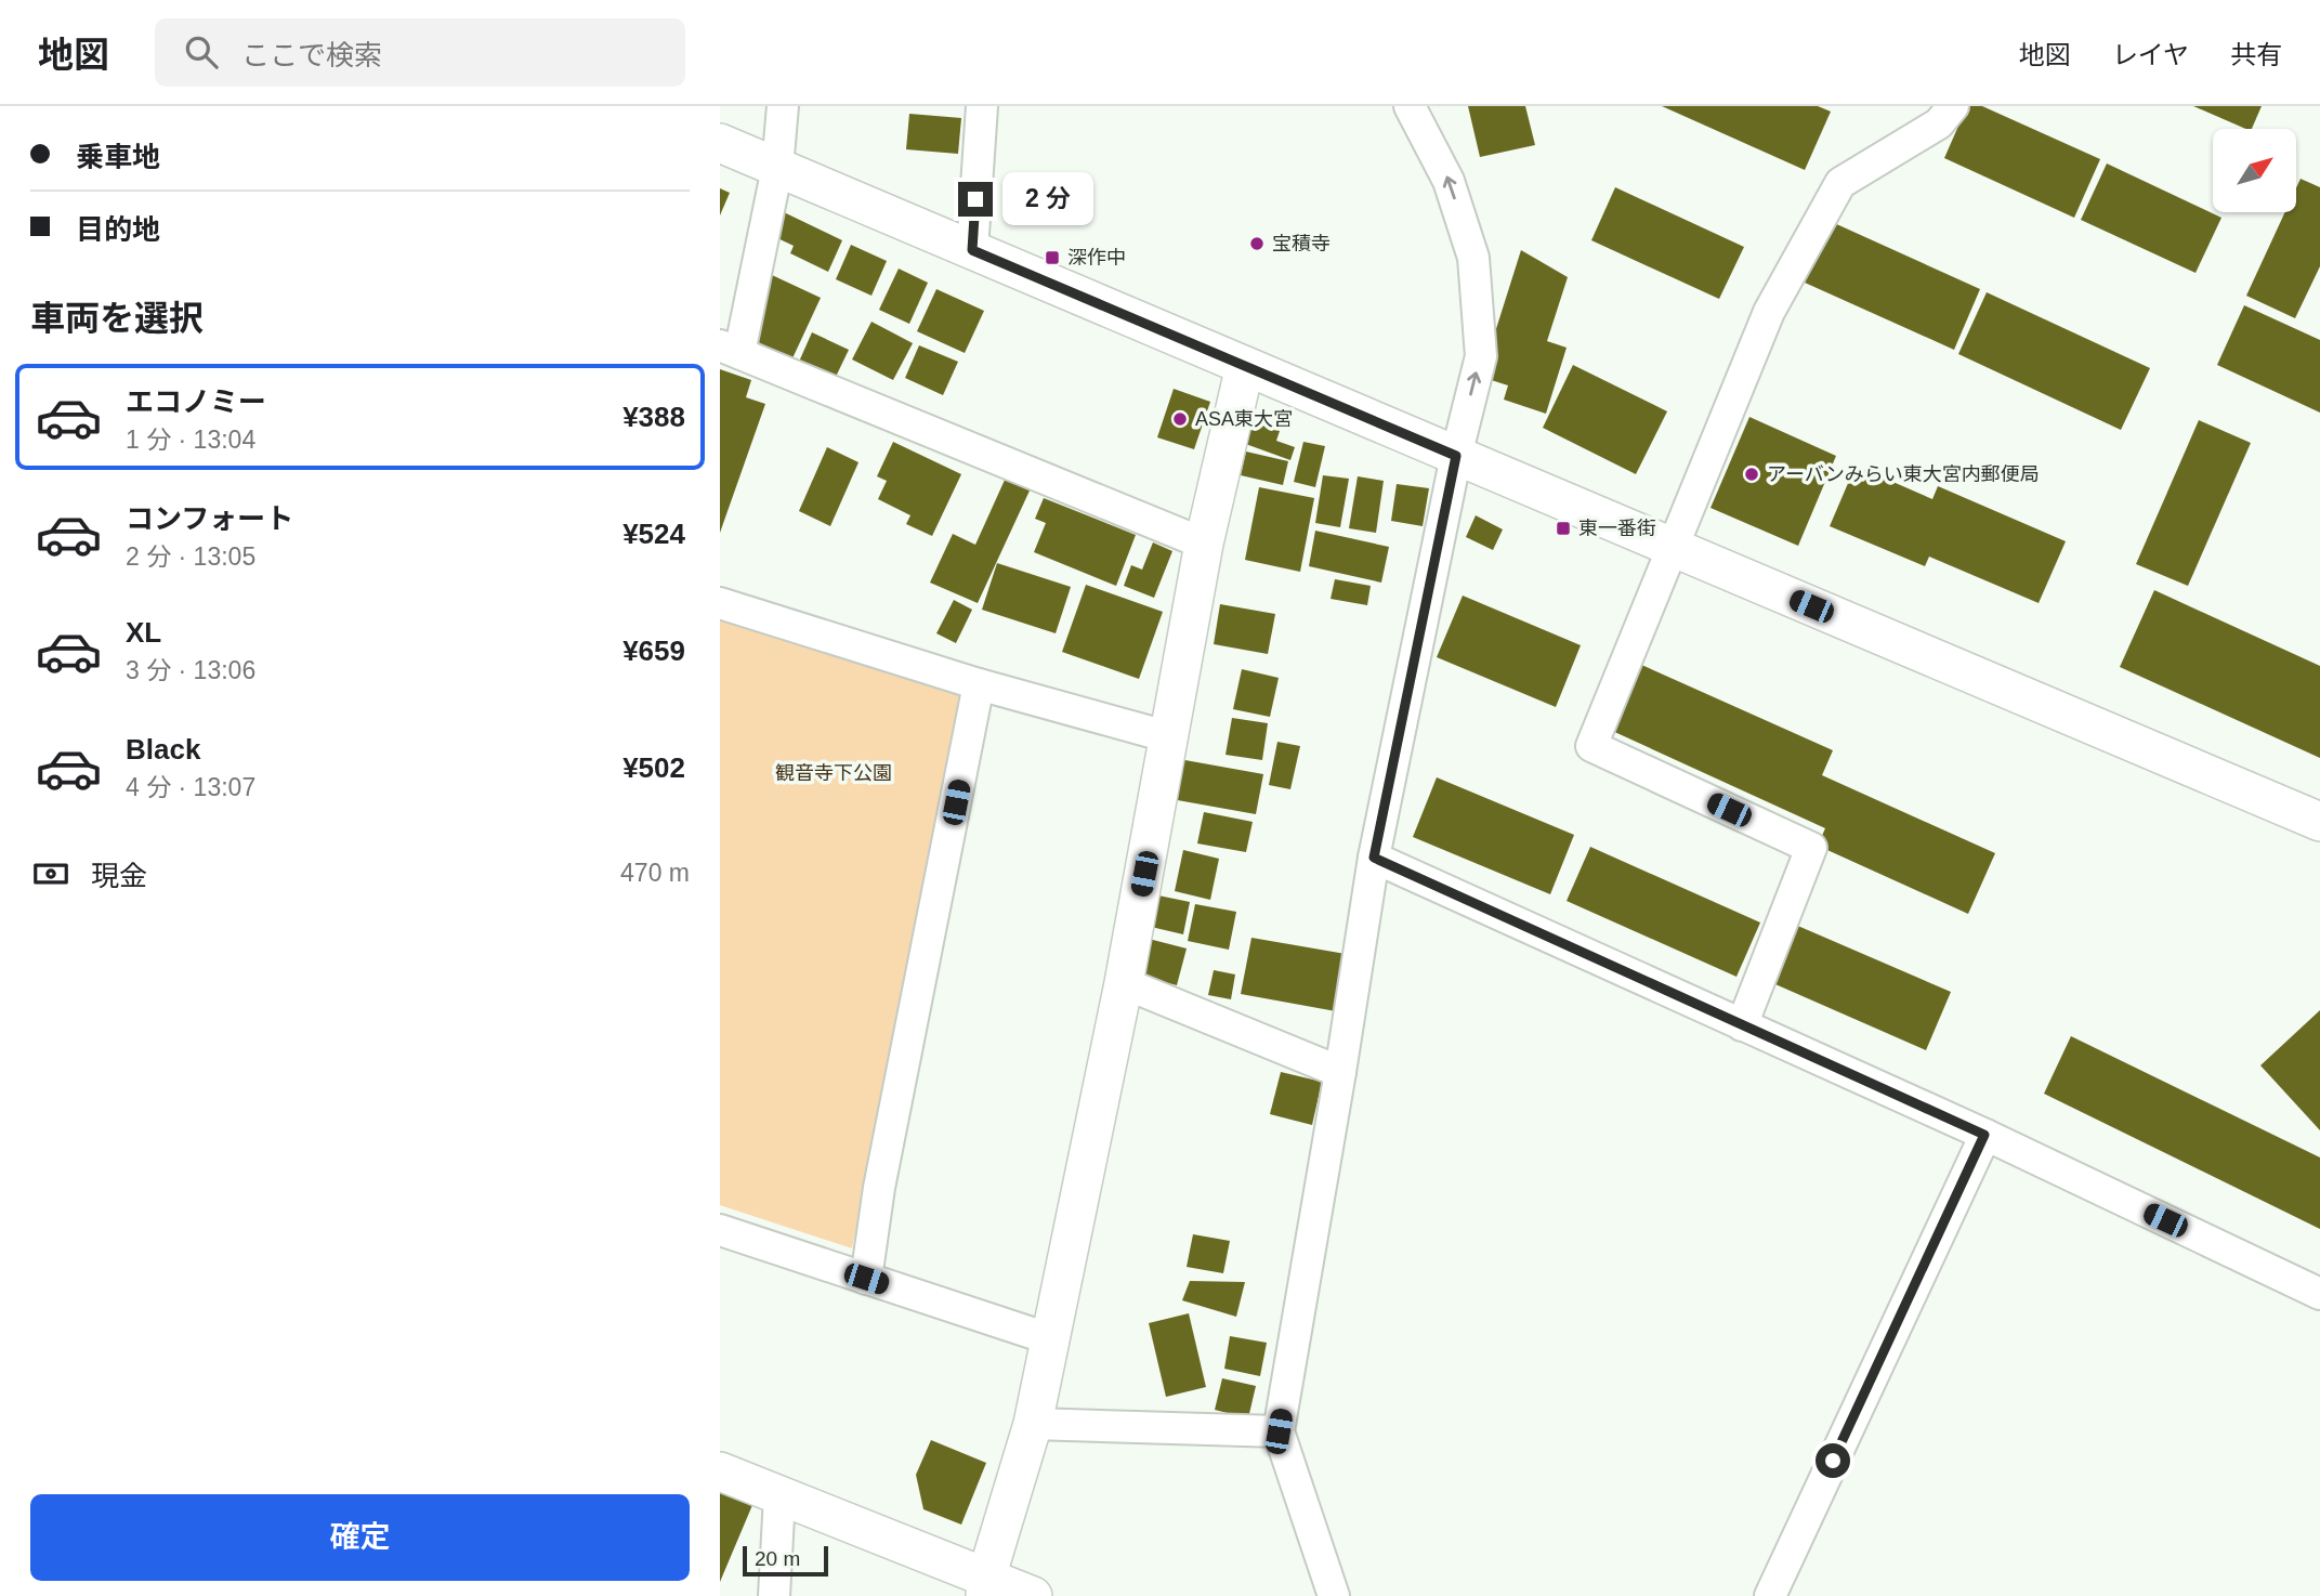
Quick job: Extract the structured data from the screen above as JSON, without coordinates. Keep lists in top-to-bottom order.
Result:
{
  "parks": ["観音寺下公園"],
  "places": {
    "other": ["宝積寺", "ASA東大宮", "アーバンみらい東大宮内郵便局"],
    "transit": ["深作中", "東一番街"]
  },
  "scale_bar": "20 m",
  "north": "top right",
  "page": {
    "header": "地図",
    "search": "ここで検索",
    "nav": ["地図", "レイヤ", "共有"],
    "banner": ["乗車地", "目的地"],
    "bubble": "2 分",
    "heading": "車両を選択",
    "list": [
      {
        "name": "エコノミー",
        "note": "1 分 · 13:04",
        "value": "¥388"
      },
      {
        "name": "コンフォート",
        "note": "2 分 · 13:05",
        "value": "¥524"
      },
      {
        "name": "XL",
        "note": "3 分 · 13:06",
        "value": "¥659"
      },
      {
        "name": "Black",
        "note": "4 分 · 13:07",
        "value": "¥502"
      }
    ],
    "pay": ["現金", "470 m"],
    "buttons": "確定",
    "scale": "20 m"
  }
}
